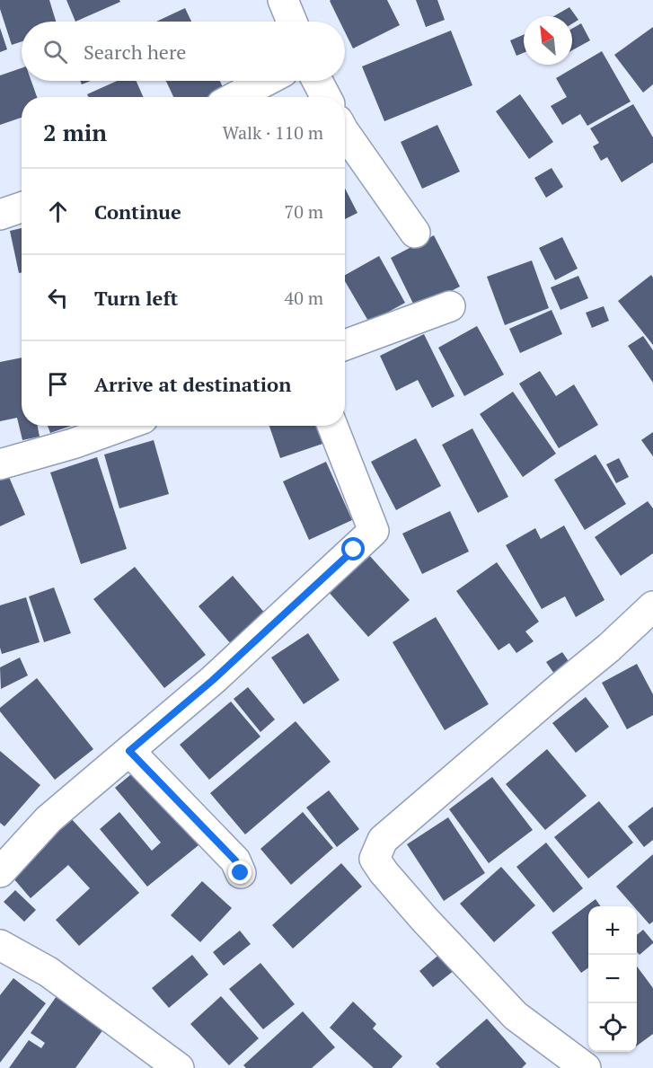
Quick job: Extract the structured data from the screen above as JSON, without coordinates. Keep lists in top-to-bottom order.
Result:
{
  "north": "top left",
  "page": {
    "search": "Search here",
    "heading": ["2 min", "Walk · 110 m"],
    "list": [
      ["Continue", "70 m"],
      ["Turn left", "40 m"],
      "Arrive at destination"
    ],
    "map_buttons": ["+", "−"]
  }
}
